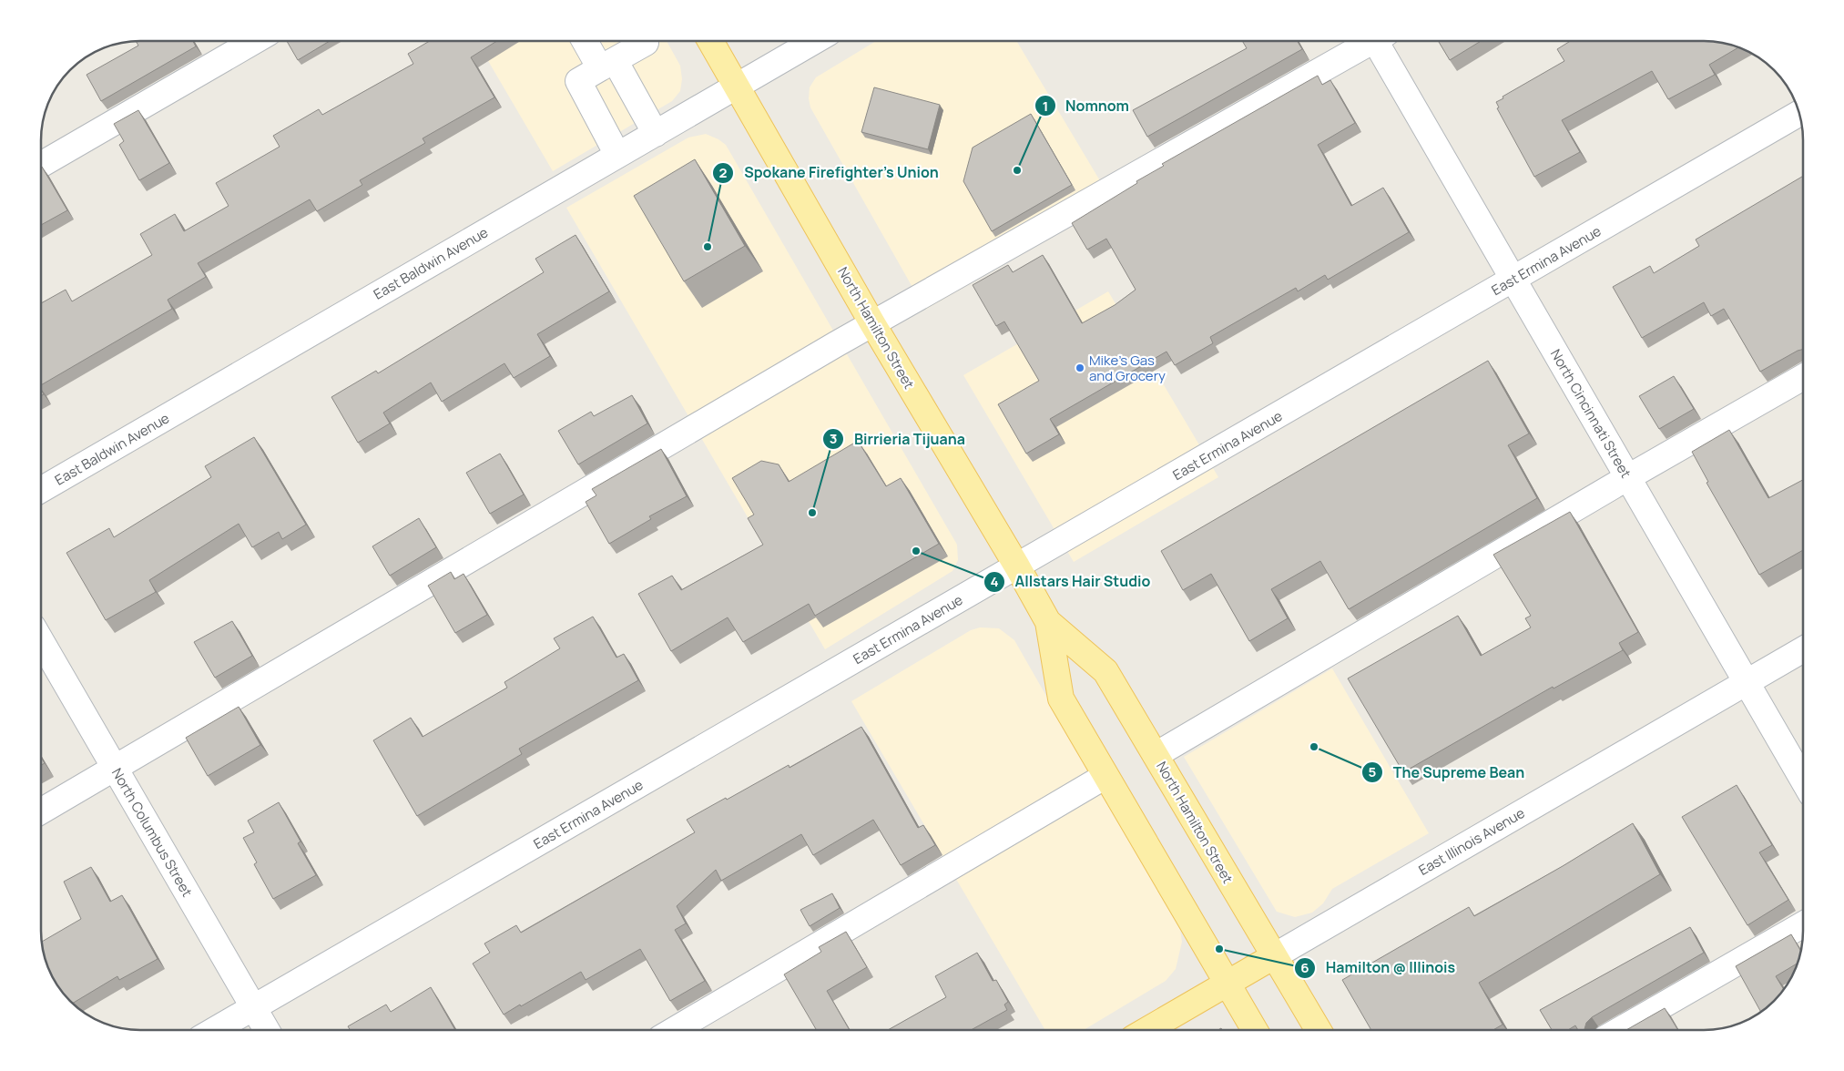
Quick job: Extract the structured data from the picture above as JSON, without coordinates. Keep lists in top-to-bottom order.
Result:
{
  "streets": {
    "main road": ["North Hamilton Street", "East Illinois Avenue"],
    "street": [
      "East Ermina Avenue",
      "East Baldwin Avenue",
      "North Cincinnati Street",
      "North Columbus Street"
    ]
  },
  "crossings": [
    ["East Ermina Avenue", "North Hamilton Street"],
    ["East Ermina Avenue", "North Cincinnati Street"],
    ["East Ermina Avenue", "North Columbus Street"],
    ["East Baldwin Avenue", "North Hamilton Street"],
    ["North Hamilton Street", "East Illinois Avenue"],
    ["North Cincinnati Street", "East Illinois Avenue"]
  ],
  "places": [
    "Nomnom",
    "Spokane Firefighter's Union",
    "Mike's Gas and Grocery",
    "Birrieria Tijuana",
    "Allstars Hair Studio",
    "The Supreme Bean",
    "Hamilton @ Illinois"
  ]
}
